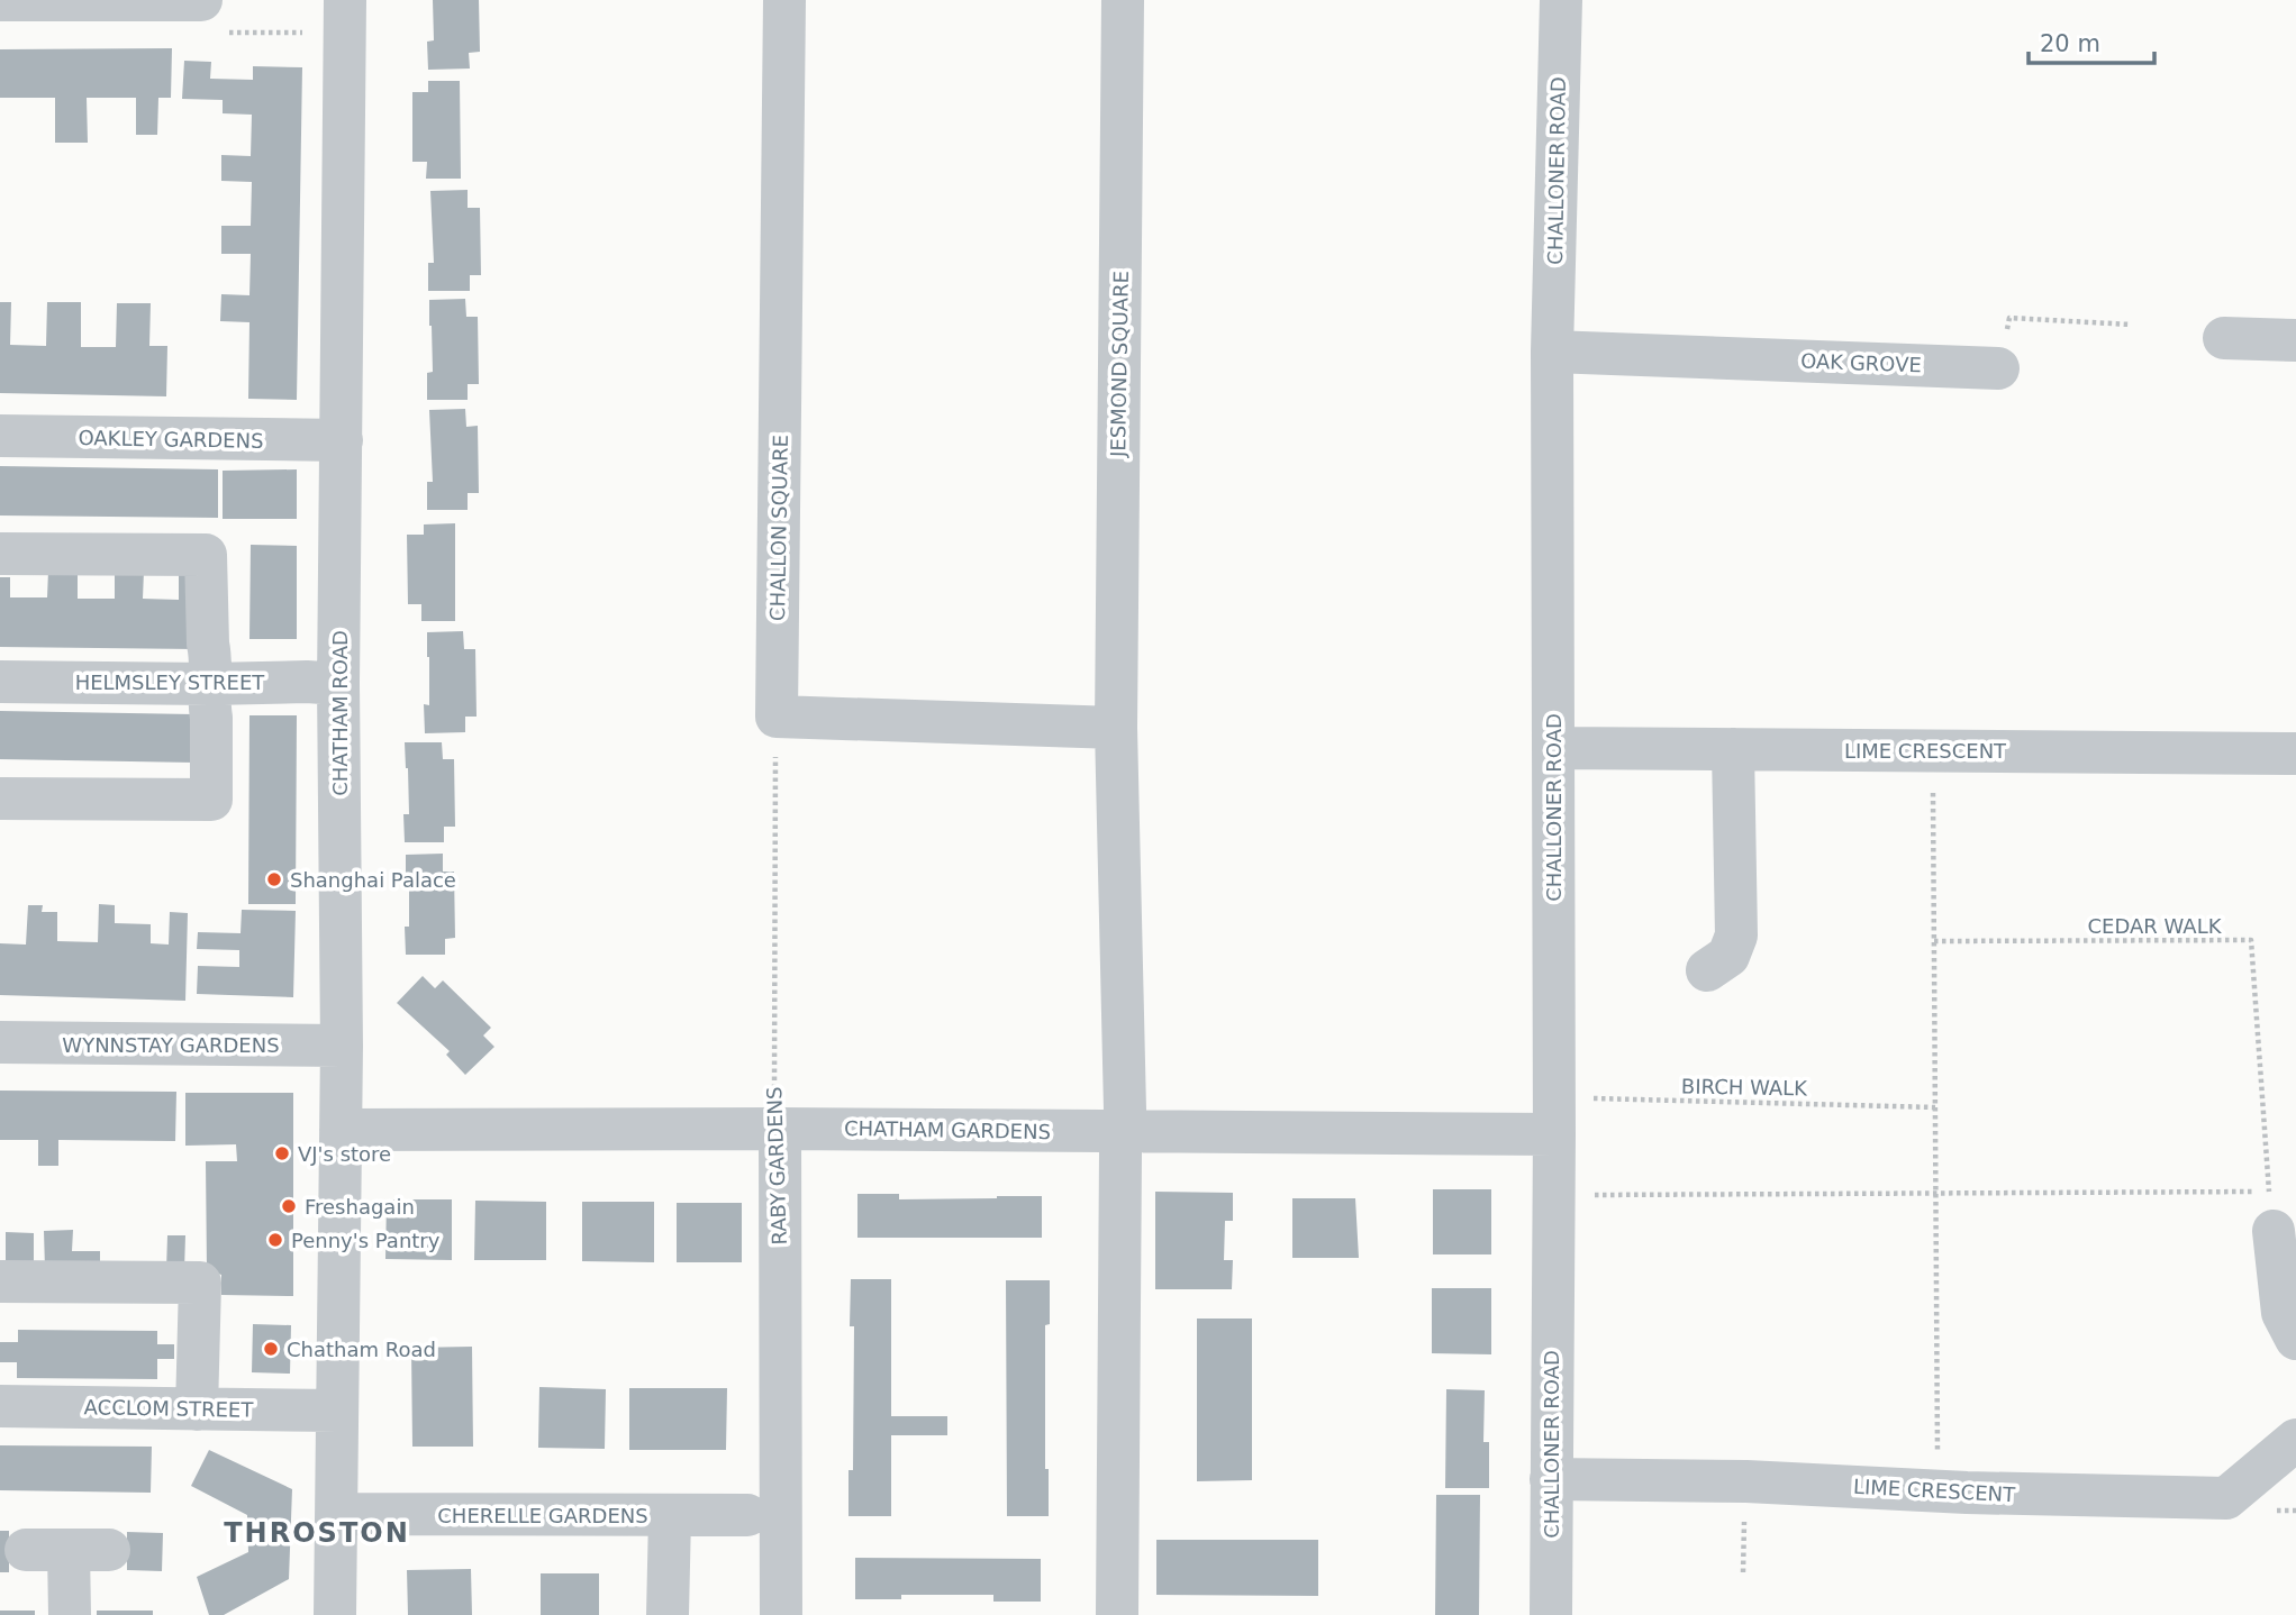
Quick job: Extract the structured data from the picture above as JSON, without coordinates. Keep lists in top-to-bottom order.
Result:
{
  "streets": {
    "street": [
      "CHALLONER ROAD",
      "OAK GROVE",
      "JESMOND SQUARE",
      "OAKLEY GARDENS",
      "CHALLON SQUARE",
      "HELMSLEY STREET",
      "CHATHAM ROAD",
      "LIME CRESCENT",
      "WYNNSTAY GARDENS",
      "CHATHAM GARDENS",
      "RABY GARDENS",
      "ACCLOM STREET",
      "CHERELLE GARDENS"
    ],
    "path": ["CEDAR WALK", "BIRCH WALK"]
  },
  "crossings": [
    ["CHALLONER ROAD", "OAK GROVE"],
    ["CHALLONER ROAD", "LIME CRESCENT"],
    ["CHALLONER ROAD", "BIRCH WALK"],
    ["CHALLONER ROAD", "CHATHAM GARDENS"],
    ["OAKLEY GARDENS", "CHATHAM ROAD"],
    ["CHALLON SQUARE", "RABY GARDENS"],
    ["HELMSLEY STREET", "CHATHAM ROAD"],
    ["CHATHAM ROAD", "WYNNSTAY GARDENS"],
    ["CHATHAM ROAD", "CHATHAM GARDENS"],
    ["CHATHAM ROAD", "ACCLOM STREET"],
    ["CHATHAM ROAD", "CHERELLE GARDENS"],
    ["BIRCH WALK", "CHATHAM GARDENS"],
    ["CHATHAM GARDENS", "RABY GARDENS"]
  ],
  "districts": ["THROSTON"],
  "places": [
    "Shanghai Palace",
    "VJ's store",
    "Freshagain",
    "Penny's Pantry",
    "Chatham Road"
  ],
  "scale_bar": "20 m"
}
